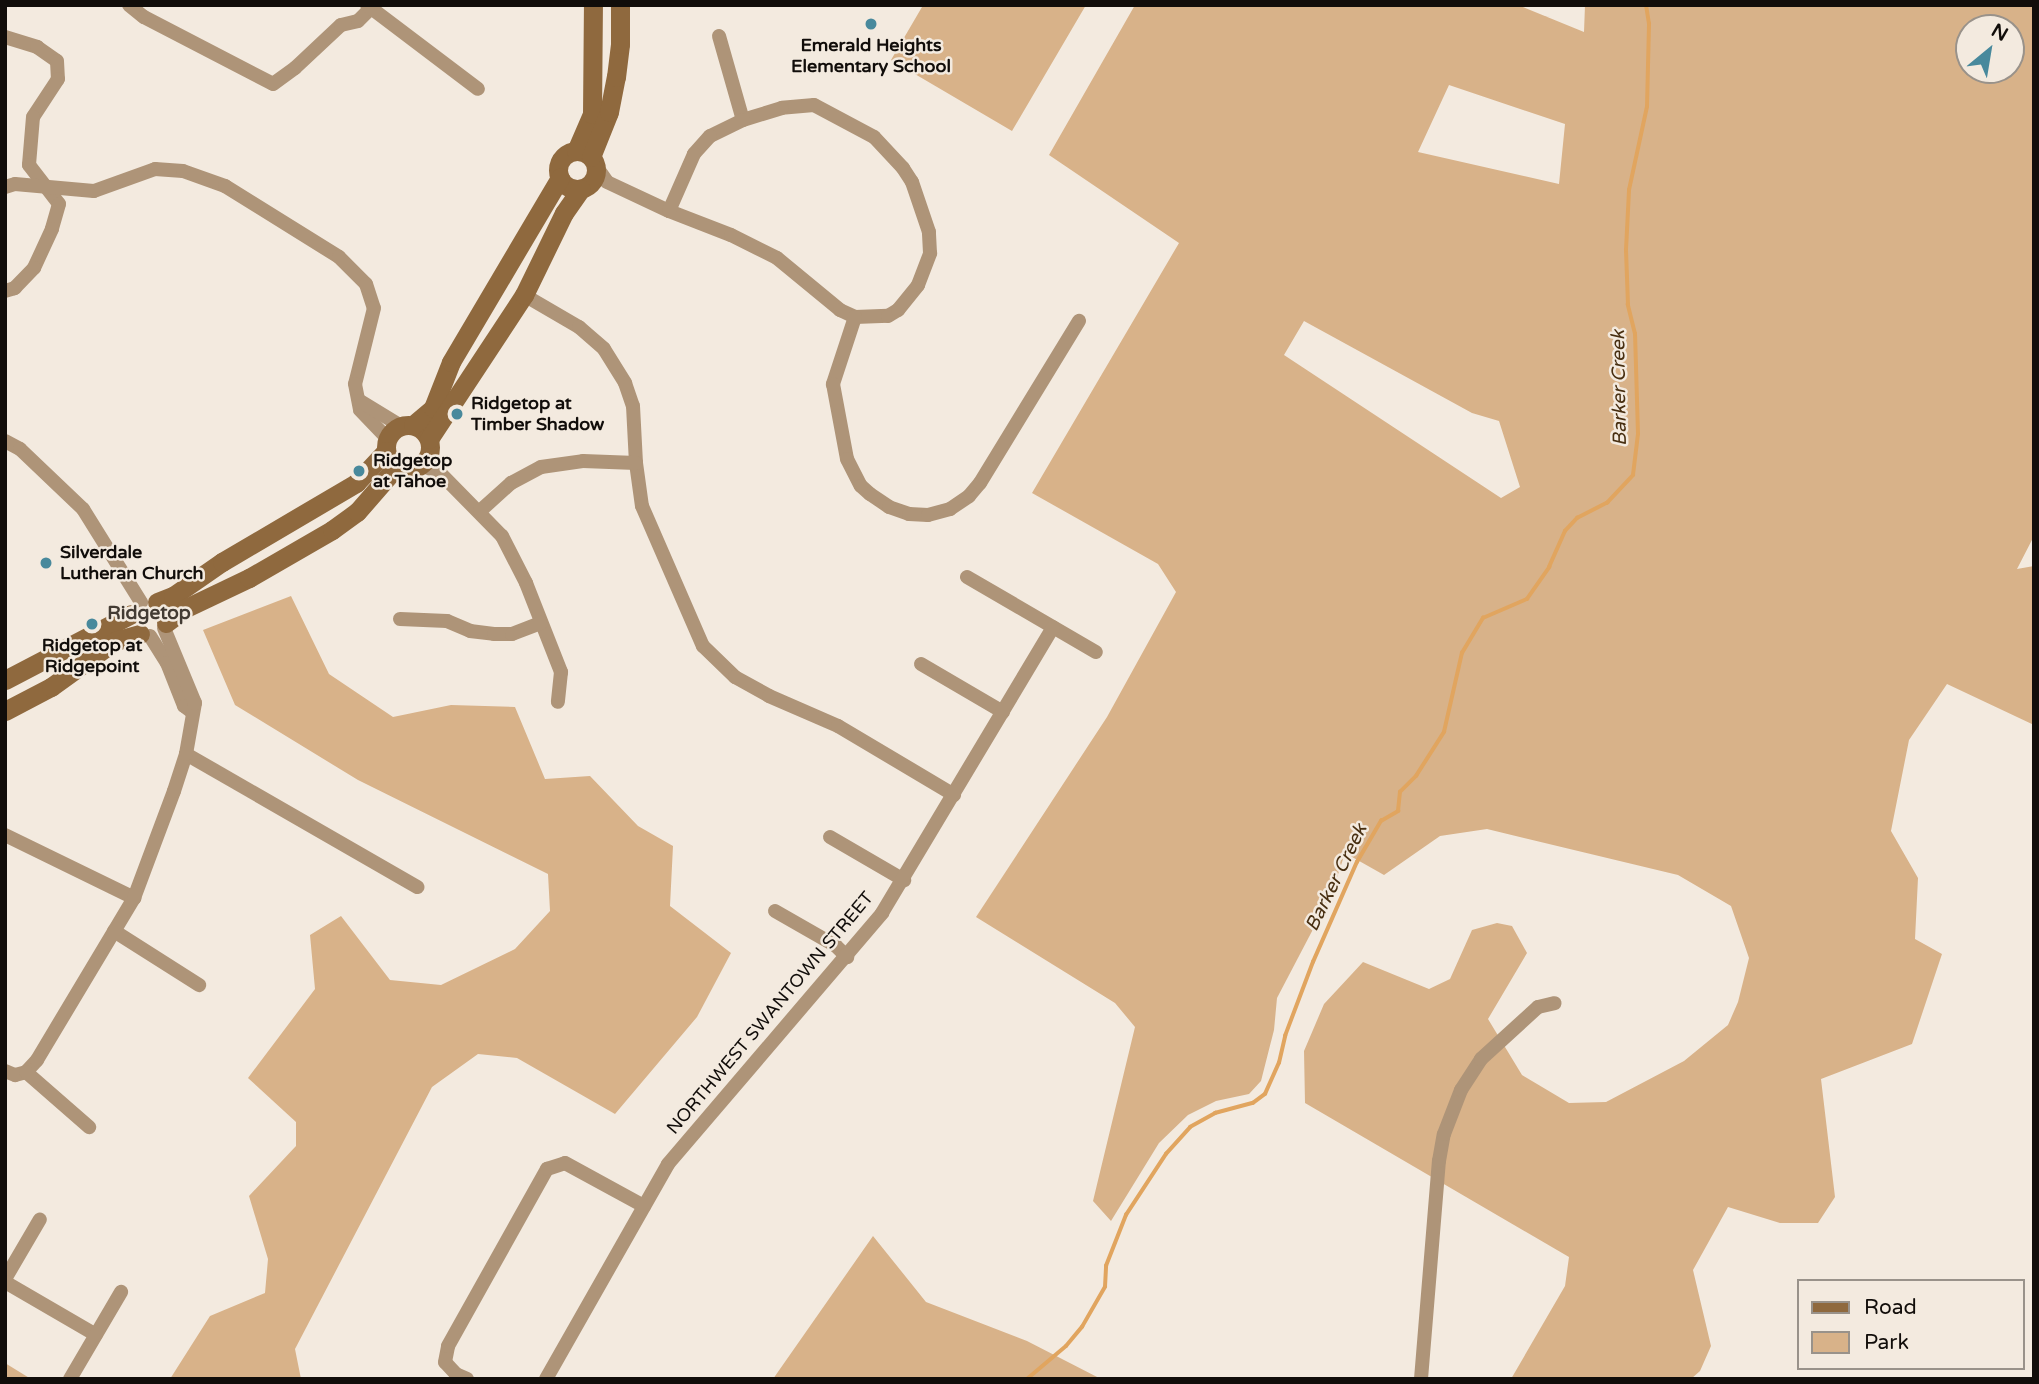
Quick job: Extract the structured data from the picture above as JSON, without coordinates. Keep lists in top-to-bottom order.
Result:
{
  "streets": {
    "street": ["NORTHWEST SWANTOWN STREET"]
  },
  "districts": ["Ridgetop"],
  "water": ["Barker Creek"],
  "places": [
    "Emerald Heights Elementary School",
    "Ridgetop at Timber Shadow",
    "Ridgetop at Tahoe",
    "Silverdale Lutheran Church",
    "Ridgetop at Ridgepoint"
  ],
  "legend": ["Road", "Park"],
  "north": "top right"
}
